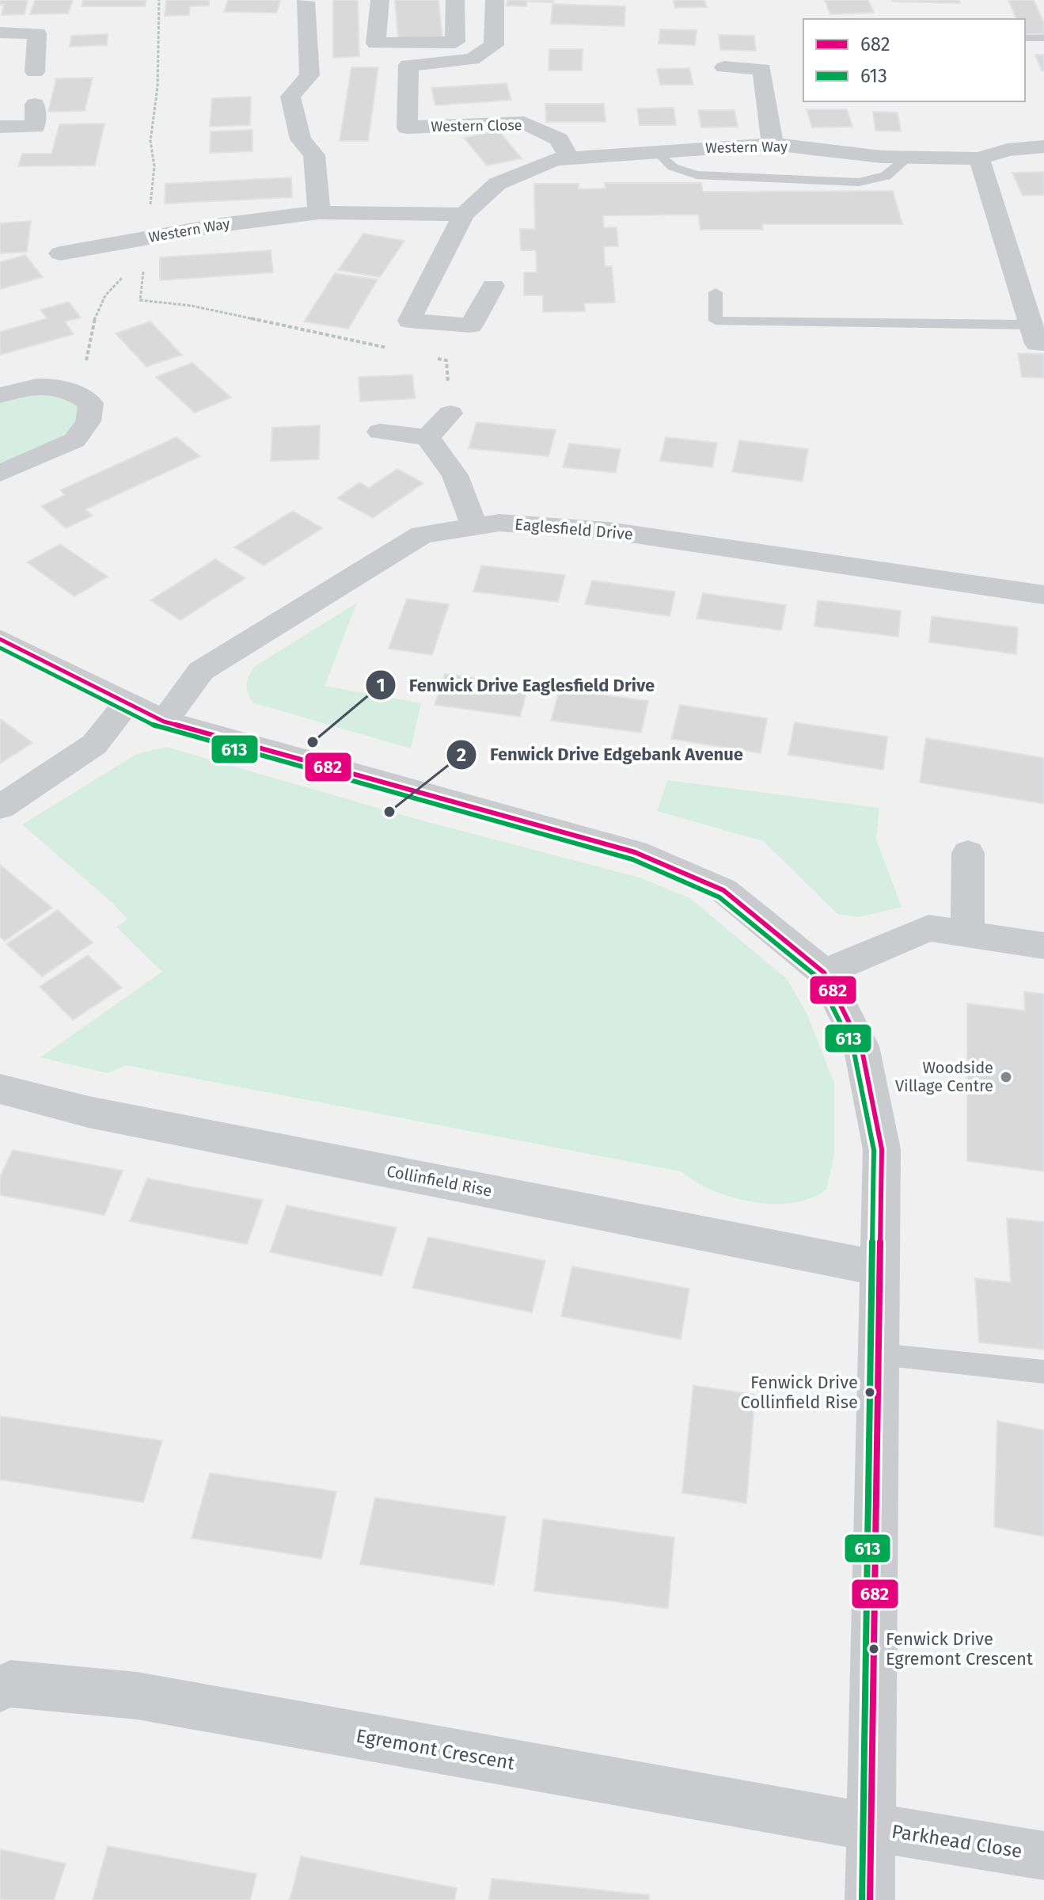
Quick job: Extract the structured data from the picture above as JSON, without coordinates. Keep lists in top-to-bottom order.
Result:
{
  "streets": {
    "street": [
      "Western Close",
      "Western Way",
      "Eaglesfield Drive",
      "Collinfield Rise",
      "Egremont Crescent",
      "Parkhead Close"
    ]
  },
  "crossings": [
    ["Western Close", "Western Way"],
    ["Egremont Crescent", "Parkhead Close"]
  ],
  "places": [
    "Fenwick Drive Eaglesfield Drive",
    "Fenwick Drive Edgebank Avenue",
    "Woodside Village Centre",
    "Fenwick Drive Collinfield Rise",
    "Fenwick Drive Egremont Crescent"
  ],
  "lines": ["transit line 682", "transit line 613"],
  "legend": ["682", "613"]
}
